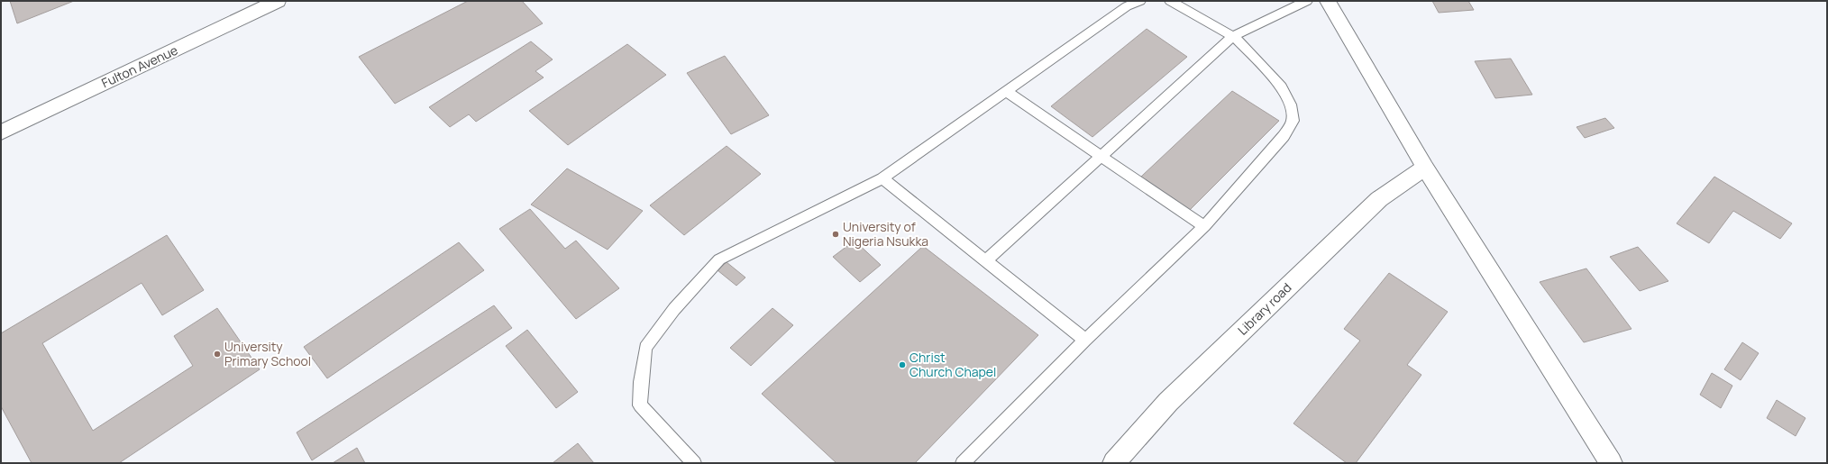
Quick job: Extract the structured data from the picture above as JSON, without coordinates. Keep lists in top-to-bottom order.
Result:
{
  "streets": {
    "street": ["Fulton Avenue", "Library road"]
  },
  "places": ["University of Nigeria Nsukka", "University Primary School", "Christ Church Chapel"]
}
